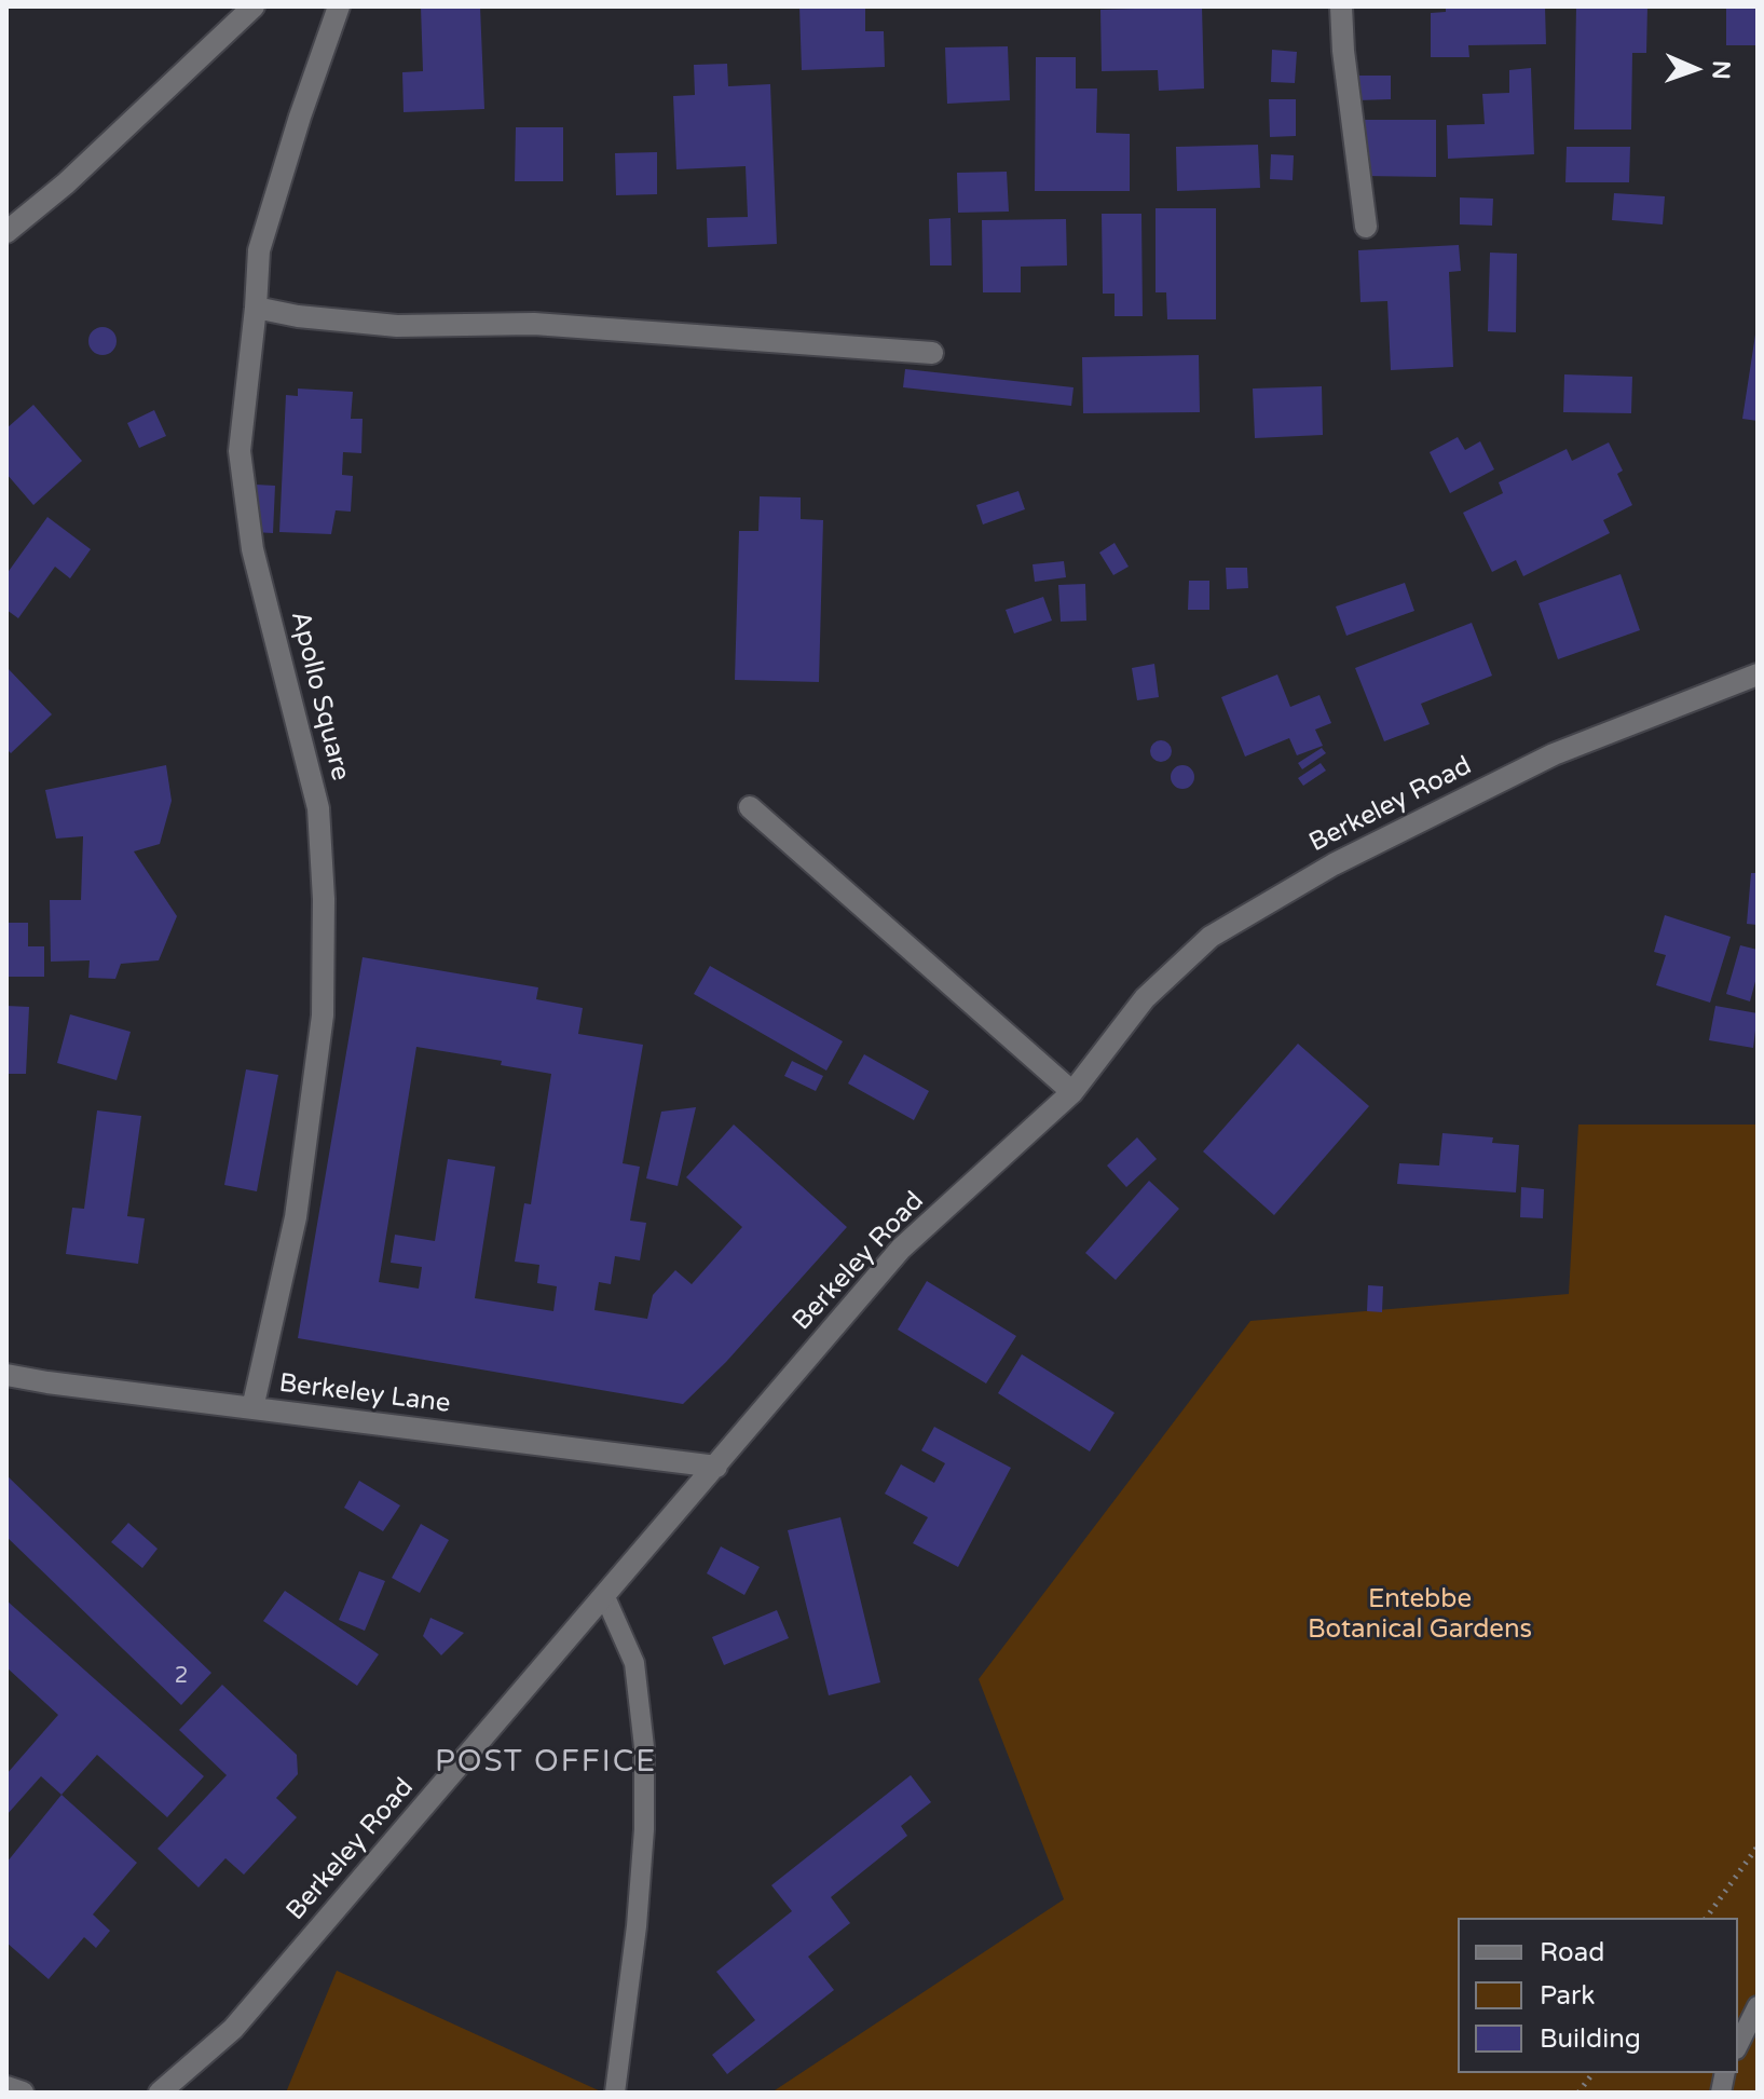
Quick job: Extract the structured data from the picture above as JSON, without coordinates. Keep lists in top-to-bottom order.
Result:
{
  "streets": {
    "street": ["Apollo Square", "Berkeley Road", "Berkeley Lane"]
  },
  "crossings": [
    ["Apollo Square", "Berkeley Lane"],
    ["Berkeley Road", "Berkeley Lane"]
  ],
  "districts": ["POST OFFICE"],
  "parks": ["Entebbe Botanical Gardens"],
  "house_numbers": ["2"],
  "legend": ["Road", "Park", "Building"],
  "north": "right"
}
